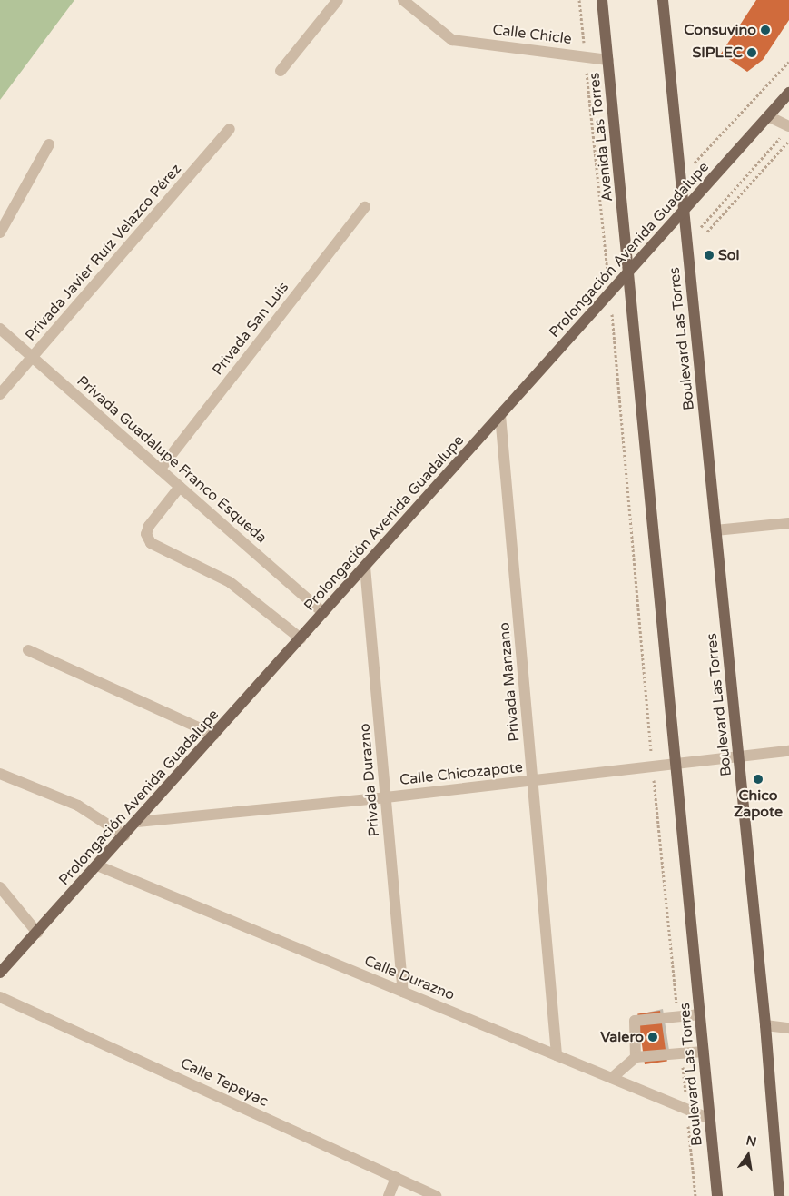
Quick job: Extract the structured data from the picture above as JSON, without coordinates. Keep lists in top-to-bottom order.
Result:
{
  "streets": {
    "main road": ["Avenida Las Torres", "Prolongación Avenida Guadalupe", "Boulevard Las Torres"],
    "street": [
      "Calle Chicle",
      "Privada Javier Ruíz Velazco Pérez",
      "Privada San Luis",
      "Privada Guadalupe Franco Esqueda",
      "Privada Manzano",
      "Calle Chicozapote",
      "Privada Durazno",
      "Calle Durazno",
      "Calle Tepeyac"
    ]
  },
  "crossings": [
    ["Calle Chicle", "Avenida Las Torres"],
    ["Avenida Las Torres", "Prolongación Avenida Guadalupe"],
    ["Avenida Las Torres", "Boulevard Las Torres"],
    ["Prolongación Avenida Guadalupe", "Boulevard Las Torres"],
    ["Prolongación Avenida Guadalupe", "Privada Guadalupe Franco Esqueda"],
    ["Prolongación Avenida Guadalupe", "Privada Manzano"],
    ["Prolongación Avenida Guadalupe", "Calle Chicozapote"],
    ["Prolongación Avenida Guadalupe", "Privada Durazno"],
    ["Prolongación Avenida Guadalupe", "Calle Durazno"],
    ["Privada Javier Ruíz Velazco Pérez", "Privada Guadalupe Franco Esqueda"],
    ["Privada San Luis", "Privada Guadalupe Franco Esqueda"],
    ["Boulevard Las Torres", "Calle Chicozapote"],
    ["Boulevard Las Torres", "Calle Durazno"],
    ["Privada Manzano", "Calle Chicozapote"],
    ["Privada Manzano", "Calle Durazno"],
    ["Calle Chicozapote", "Privada Durazno"],
    ["Privada Durazno", "Calle Durazno"]
  ],
  "places": [
    "Consuvino",
    "SIPLEC",
    "Sol",
    "Chico Zapote",
    "Valero"
  ],
  "north": "top"
}
